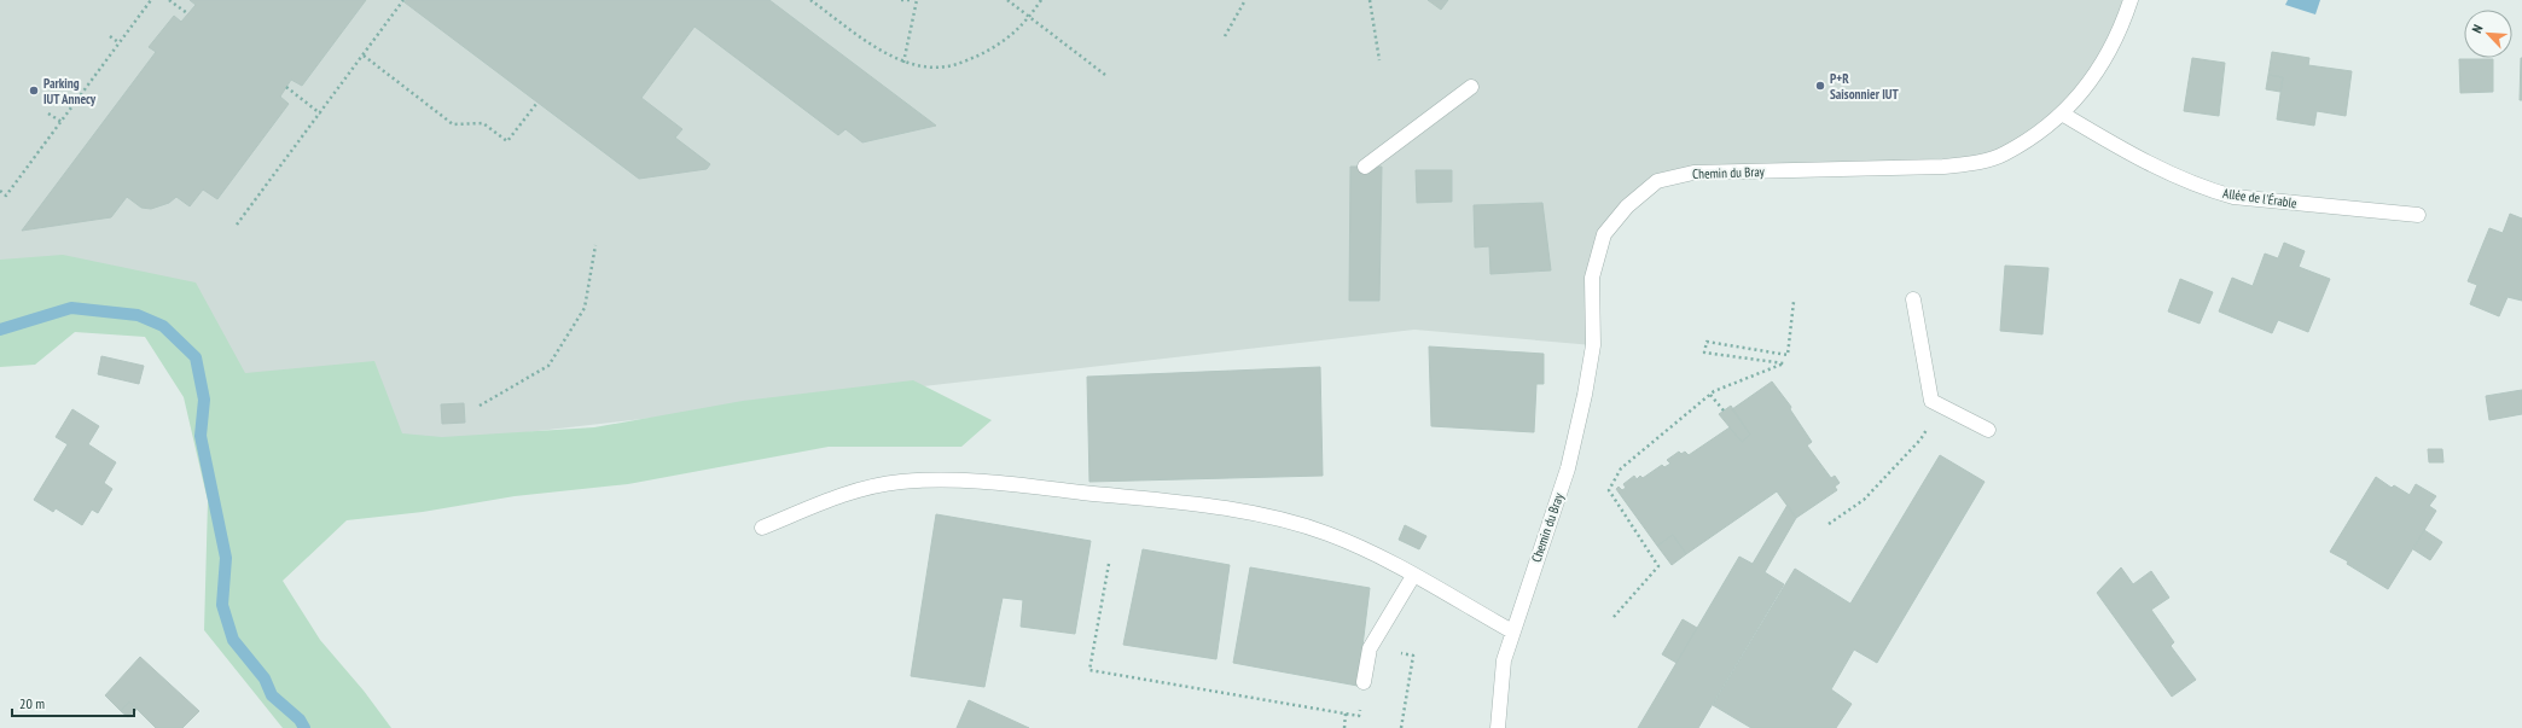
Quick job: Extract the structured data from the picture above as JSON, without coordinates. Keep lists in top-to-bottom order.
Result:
{
  "streets": {
    "street": ["Chemin du Bray", "Allée de l'Érable"]
  },
  "crossings": [
    ["Chemin du Bray", "Allée de l'Érable"]
  ],
  "places": ["P+R Saisonnier IUT", "Parking IUT Annecy"],
  "scale_bar": "20 m",
  "north": "top left"
}
